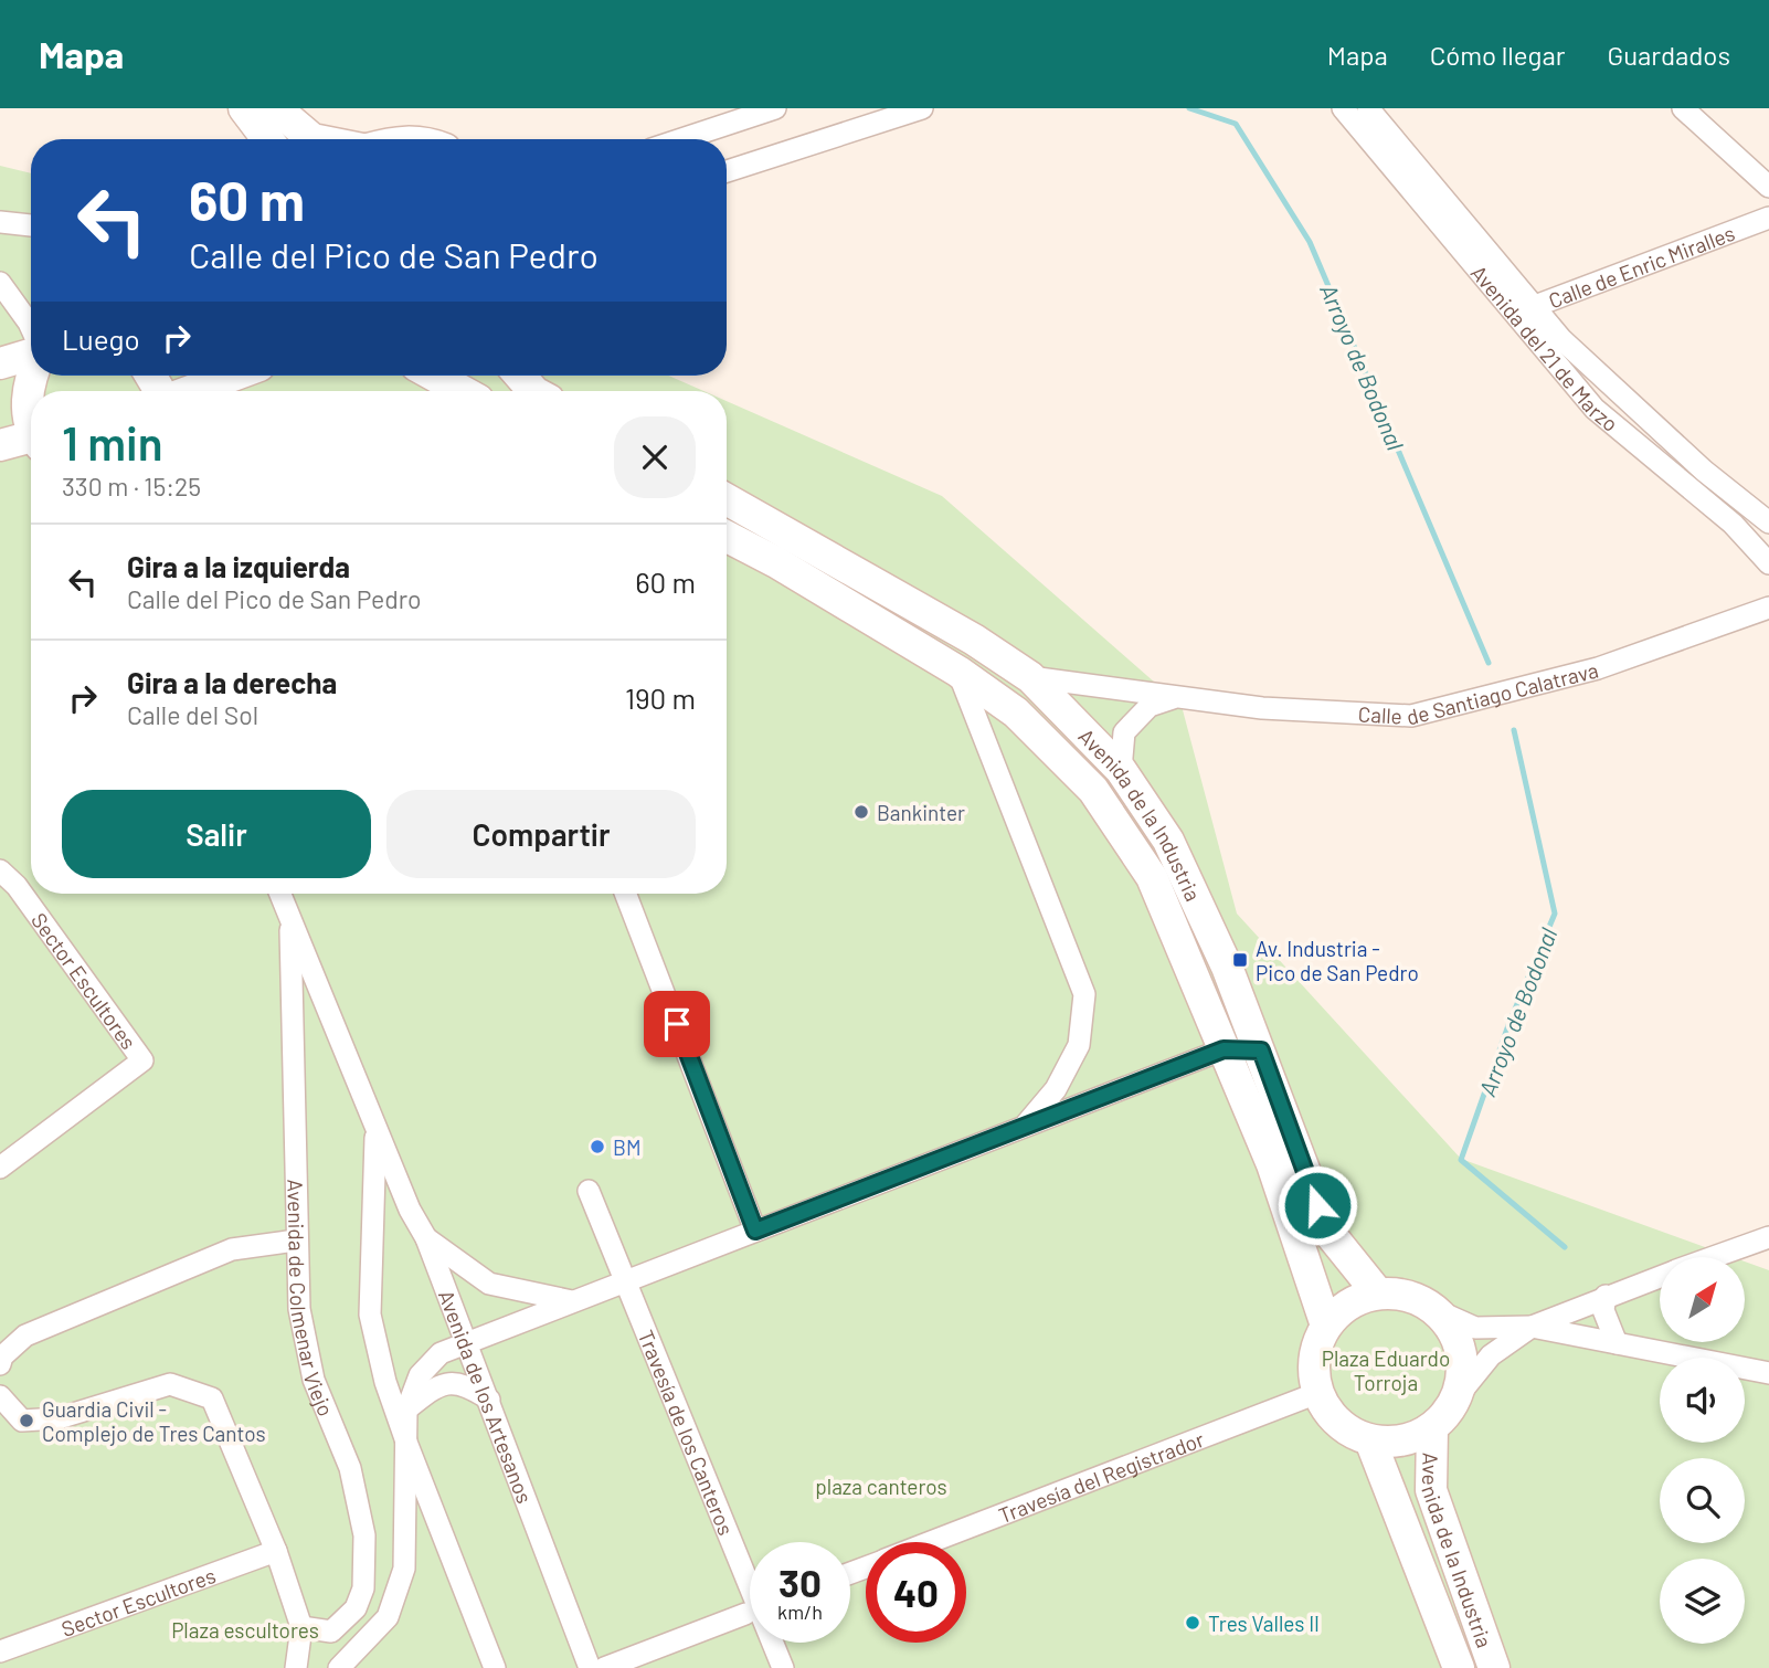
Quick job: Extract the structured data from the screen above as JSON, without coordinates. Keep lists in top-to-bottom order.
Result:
{
  "streets": {
    "street": [
      "Calle de Enric Miralles",
      "Avenida del 21 de Marzo",
      "Calle de Santiago Calatrava",
      "Avenida de la Industria",
      "Sector Escultores",
      "Avenida de Colmenar Viejo",
      "Avenida de los Artesanos",
      "Travesía de los Canteros",
      "Travesía del Registrador"
    ]
  },
  "crossings": [
    ["Calle de Enric Miralles", "Avenida del 21 de Marzo"],
    ["Calle de Santiago Calatrava", "Avenida de la Industria"],
    ["Avenida de la Industria", "Travesía del Registrador"],
    ["Avenida de Colmenar Viejo", "Avenida de los Artesanos"]
  ],
  "water": ["Arroyo de Bodonal"],
  "parks": ["Plaza Eduardo Torroja", "plaza canteros", "Plaza escultores"],
  "places": {
    "other": [
      "Bankinter",
      "BM",
      "Guardia Civil - Complejo de Tres Cantos",
      "Tres Valles II"
    ],
    "transit": ["Av. Industria - Pico de San Pedro"]
  },
  "north": "top right",
  "page": {
    "header": "Mapa",
    "nav": ["Mapa", "Cómo llegar", "Guardados"],
    "turn": ["60 m", "Calle del Pico de San Pedro"],
    "then": "Luego",
    "heading": ["1 min", "330 m · 15:25"],
    "list": [
      {
        "name": "Gira a la izquierda",
        "note": "Calle del Pico de San Pedro",
        "value": "60 m"
      },
      {
        "name": "Gira a la derecha",
        "note": "Calle del Sol",
        "value": "190 m"
      }
    ],
    "buttons": ["Salir", "Compartir"],
    "speed": "30 km/h",
    "limit": "40"
  }
}
